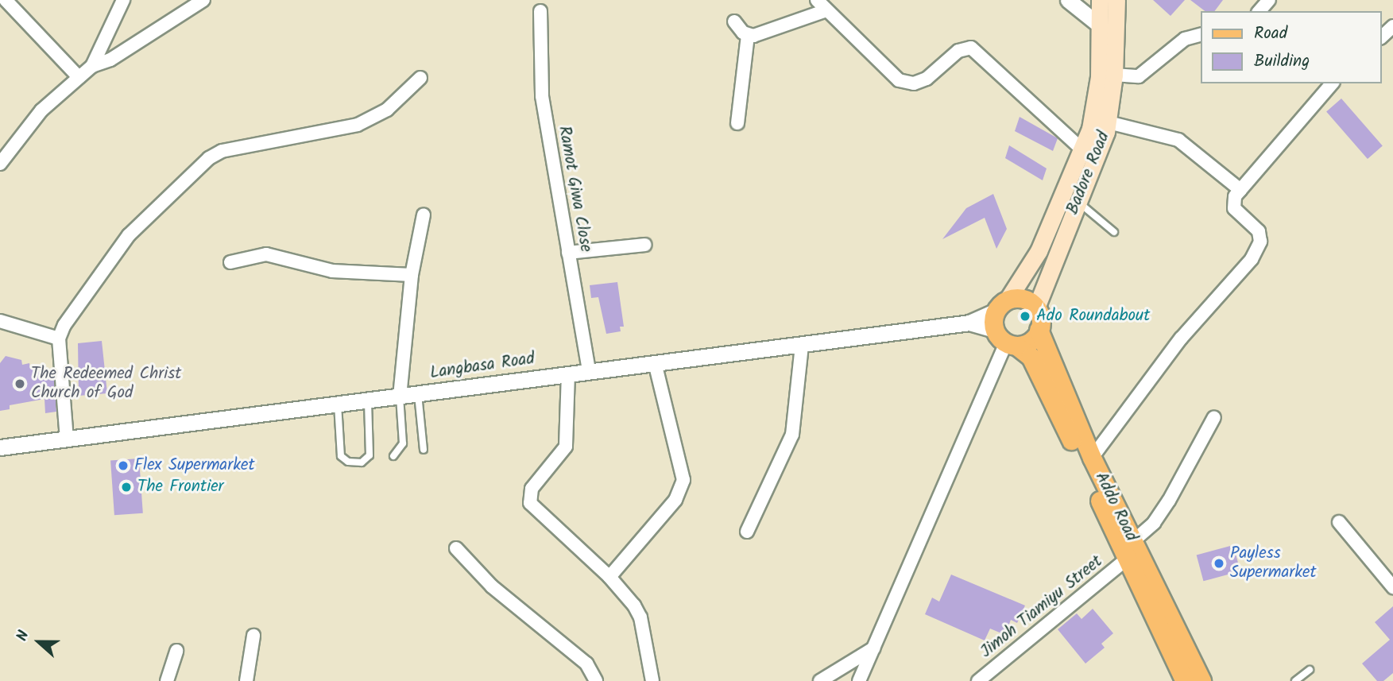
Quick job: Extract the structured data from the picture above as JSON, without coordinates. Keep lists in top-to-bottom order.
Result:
{
  "streets": {
    "main road": ["Badore Road", "Addo Road"],
    "street": ["Ramot Giwa Close", "Langbasa Road", "Jimoh Tiamiyu Street"]
  },
  "crossings": [
    ["Badore Road", "Addo Road"],
    ["Ramot Giwa Close", "Langbasa Road"],
    ["Addo Road", "Jimoh Tiamiyu Street"]
  ],
  "places": [
    "Ado Roundabout",
    "The Redeemed Christ Church of God",
    "Flex Supermarket",
    "The Frontier",
    "Payless Supermarket"
  ],
  "legend": ["Road", "Building"],
  "north": "left"
}
